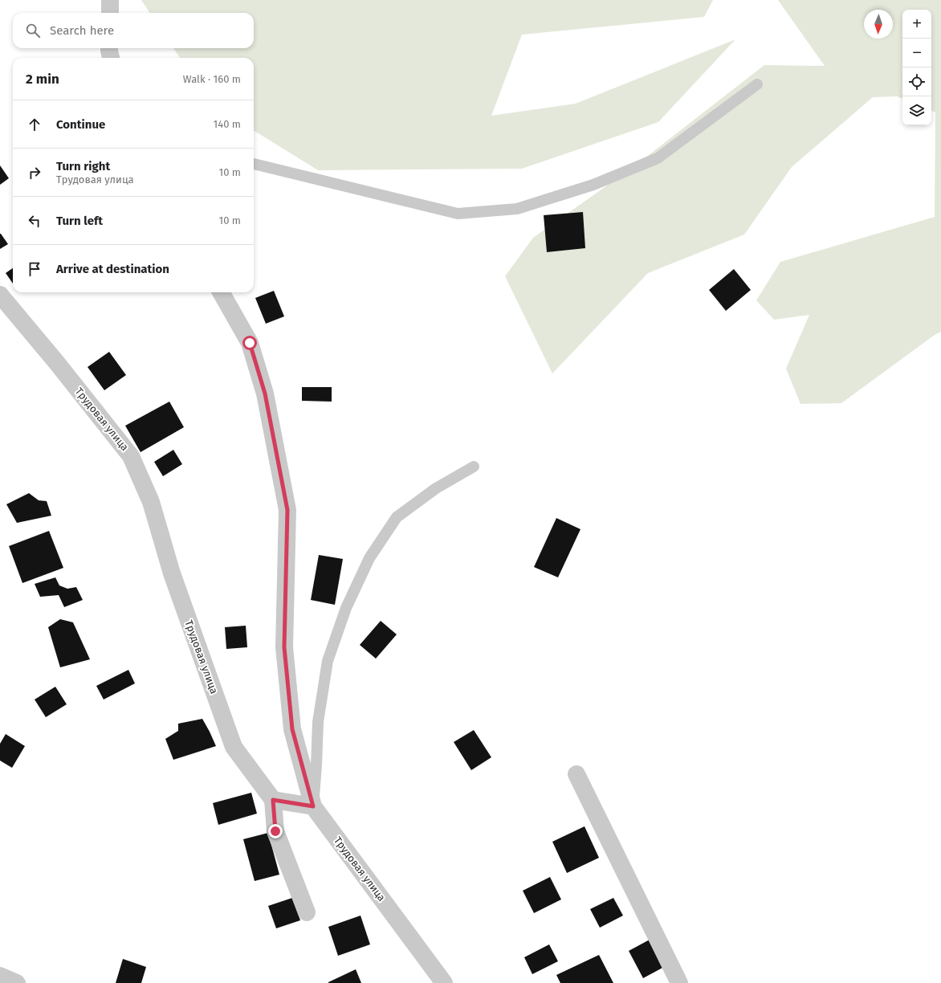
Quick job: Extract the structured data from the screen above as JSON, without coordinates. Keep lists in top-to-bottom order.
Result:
{
  "streets": {
    "street": ["Трудовая улица"]
  },
  "north": "bottom",
  "page": {
    "map_buttons": ["+", "−"],
    "search": "Search here",
    "heading": ["2 min", "Walk · 160 m"],
    "list": [
      ["Continue", "140 m"],
      ["Turn right", "Трудовая улица", "10 m"],
      ["Turn left", "10 m"],
      "Arrive at destination"
    ]
  }
}
